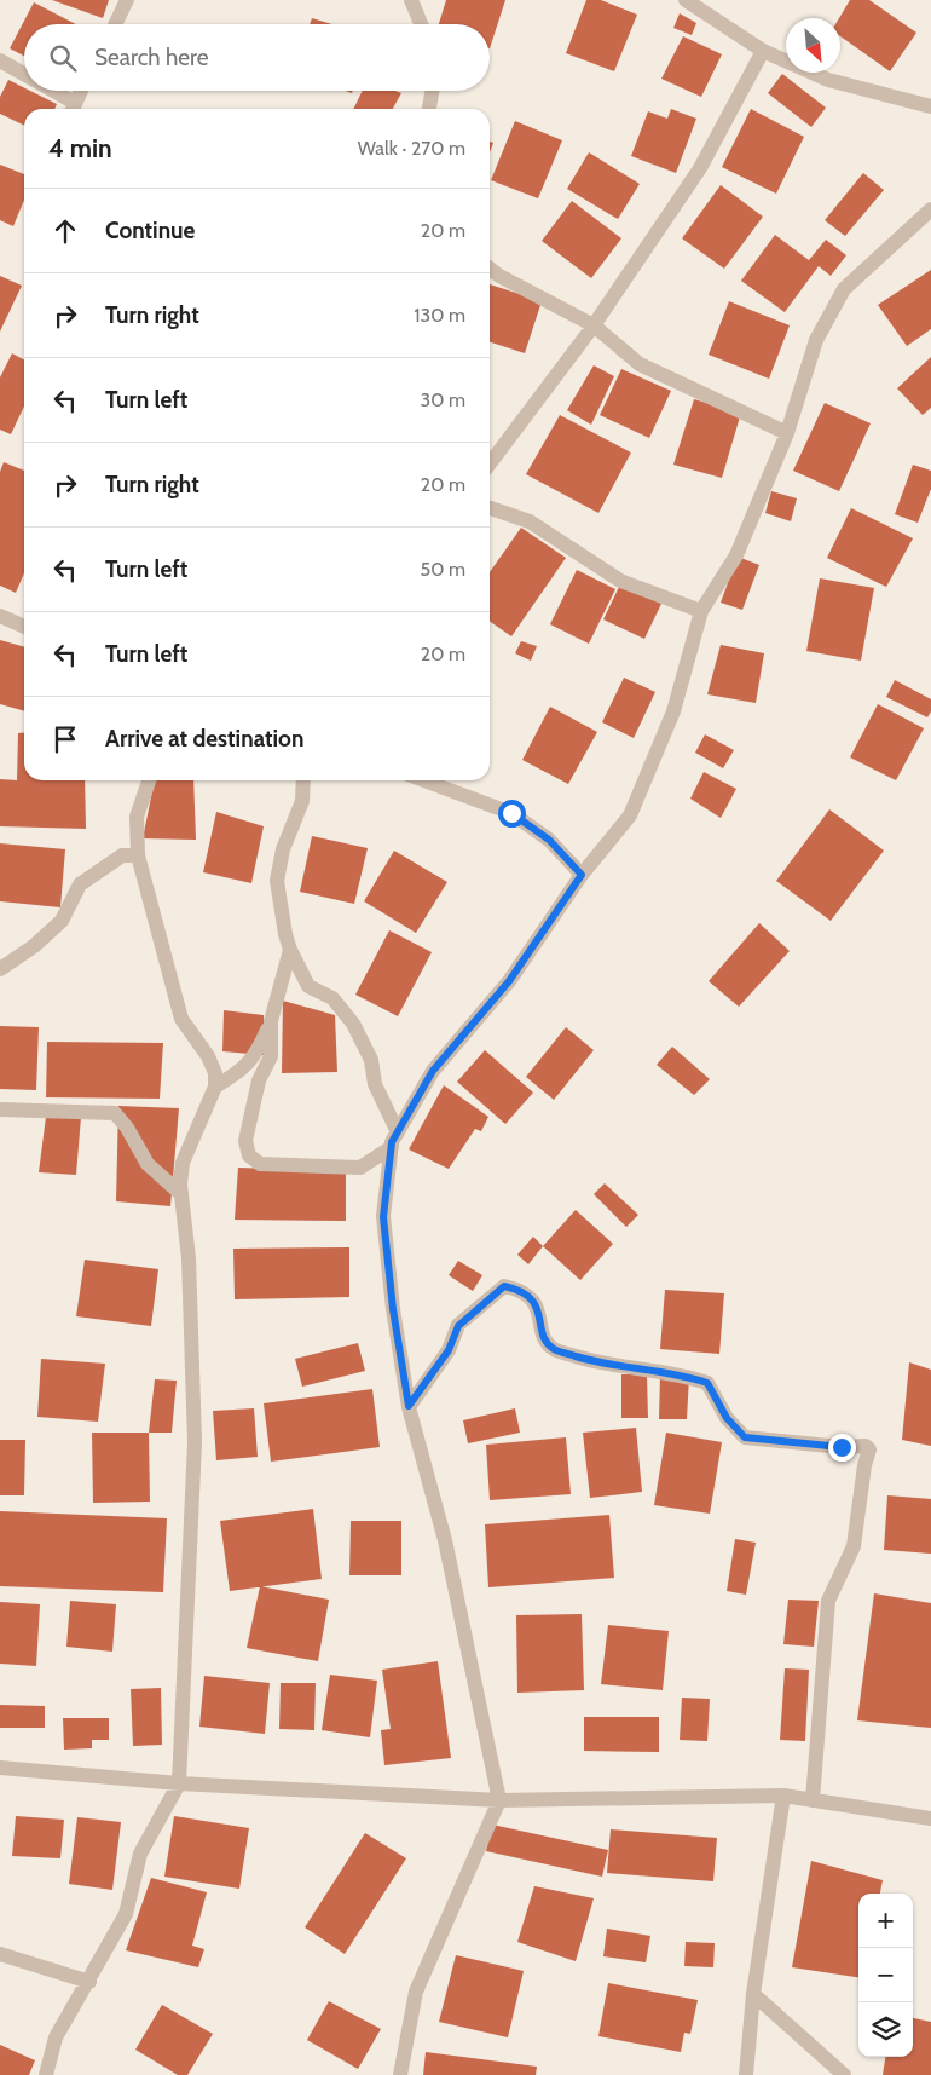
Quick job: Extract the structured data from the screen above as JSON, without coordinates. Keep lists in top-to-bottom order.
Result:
{
  "north": "bottom right",
  "page": {
    "search": "Search here",
    "heading": ["4 min", "Walk · 270 m"],
    "list": [
      ["Continue", "20 m"],
      ["Turn right", "130 m"],
      ["Turn left", "30 m"],
      ["Turn right", "20 m"],
      ["Turn left", "50 m"],
      ["Turn left", "20 m"],
      "Arrive at destination"
    ],
    "map_buttons": ["+", "−"]
  }
}
